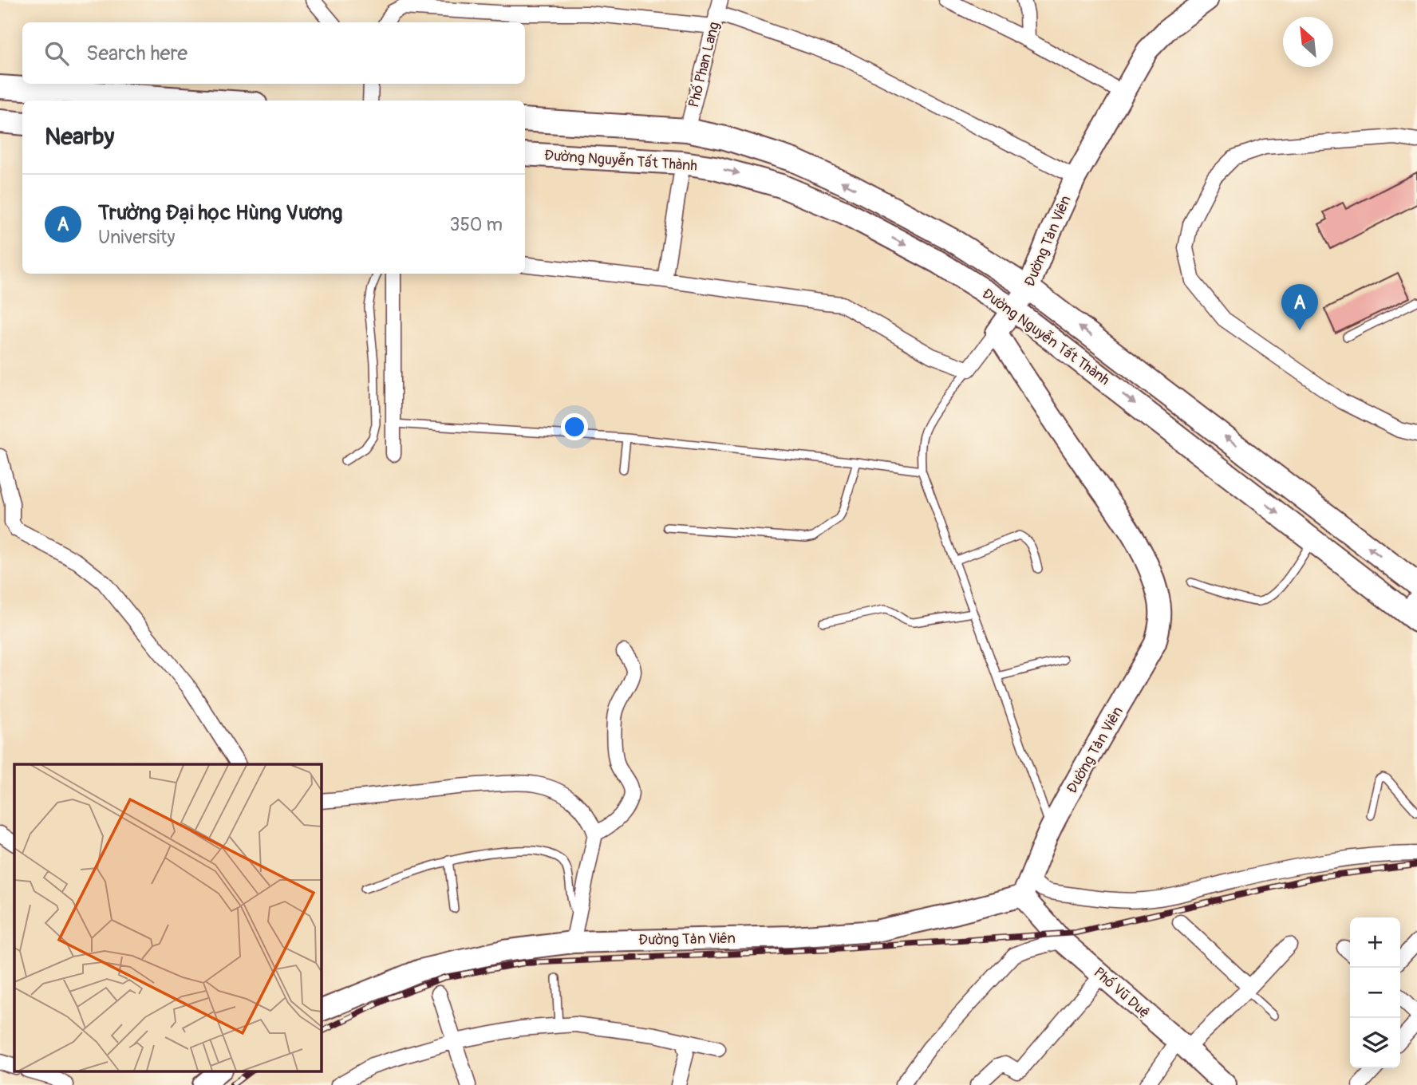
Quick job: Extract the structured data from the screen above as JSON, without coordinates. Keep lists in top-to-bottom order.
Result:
{
  "streets": {
    "main road": ["Đường Nguyễn Tất Thành"],
    "street": ["Phố Phan Lang", "Đường Tản Viên", "Phố Vũ Duệ"]
  },
  "crossings": [
    ["Phố Phan Lang", "Đường Nguyễn Tất Thành"],
    ["Đường Nguyễn Tất Thành", "Đường Tản Viên"],
    ["Đường Tản Viên", "Phố Vũ Duệ"]
  ],
  "north": "top left",
  "page": {
    "search": "Search here",
    "heading": "Nearby",
    "list": [
      {
        "mark": "A",
        "name": "Trường Đại học Hùng Vương",
        "note": "University",
        "value": "350 m"
      }
    ],
    "pins": "A",
    "map_buttons": ["+", "−"]
  }
}
